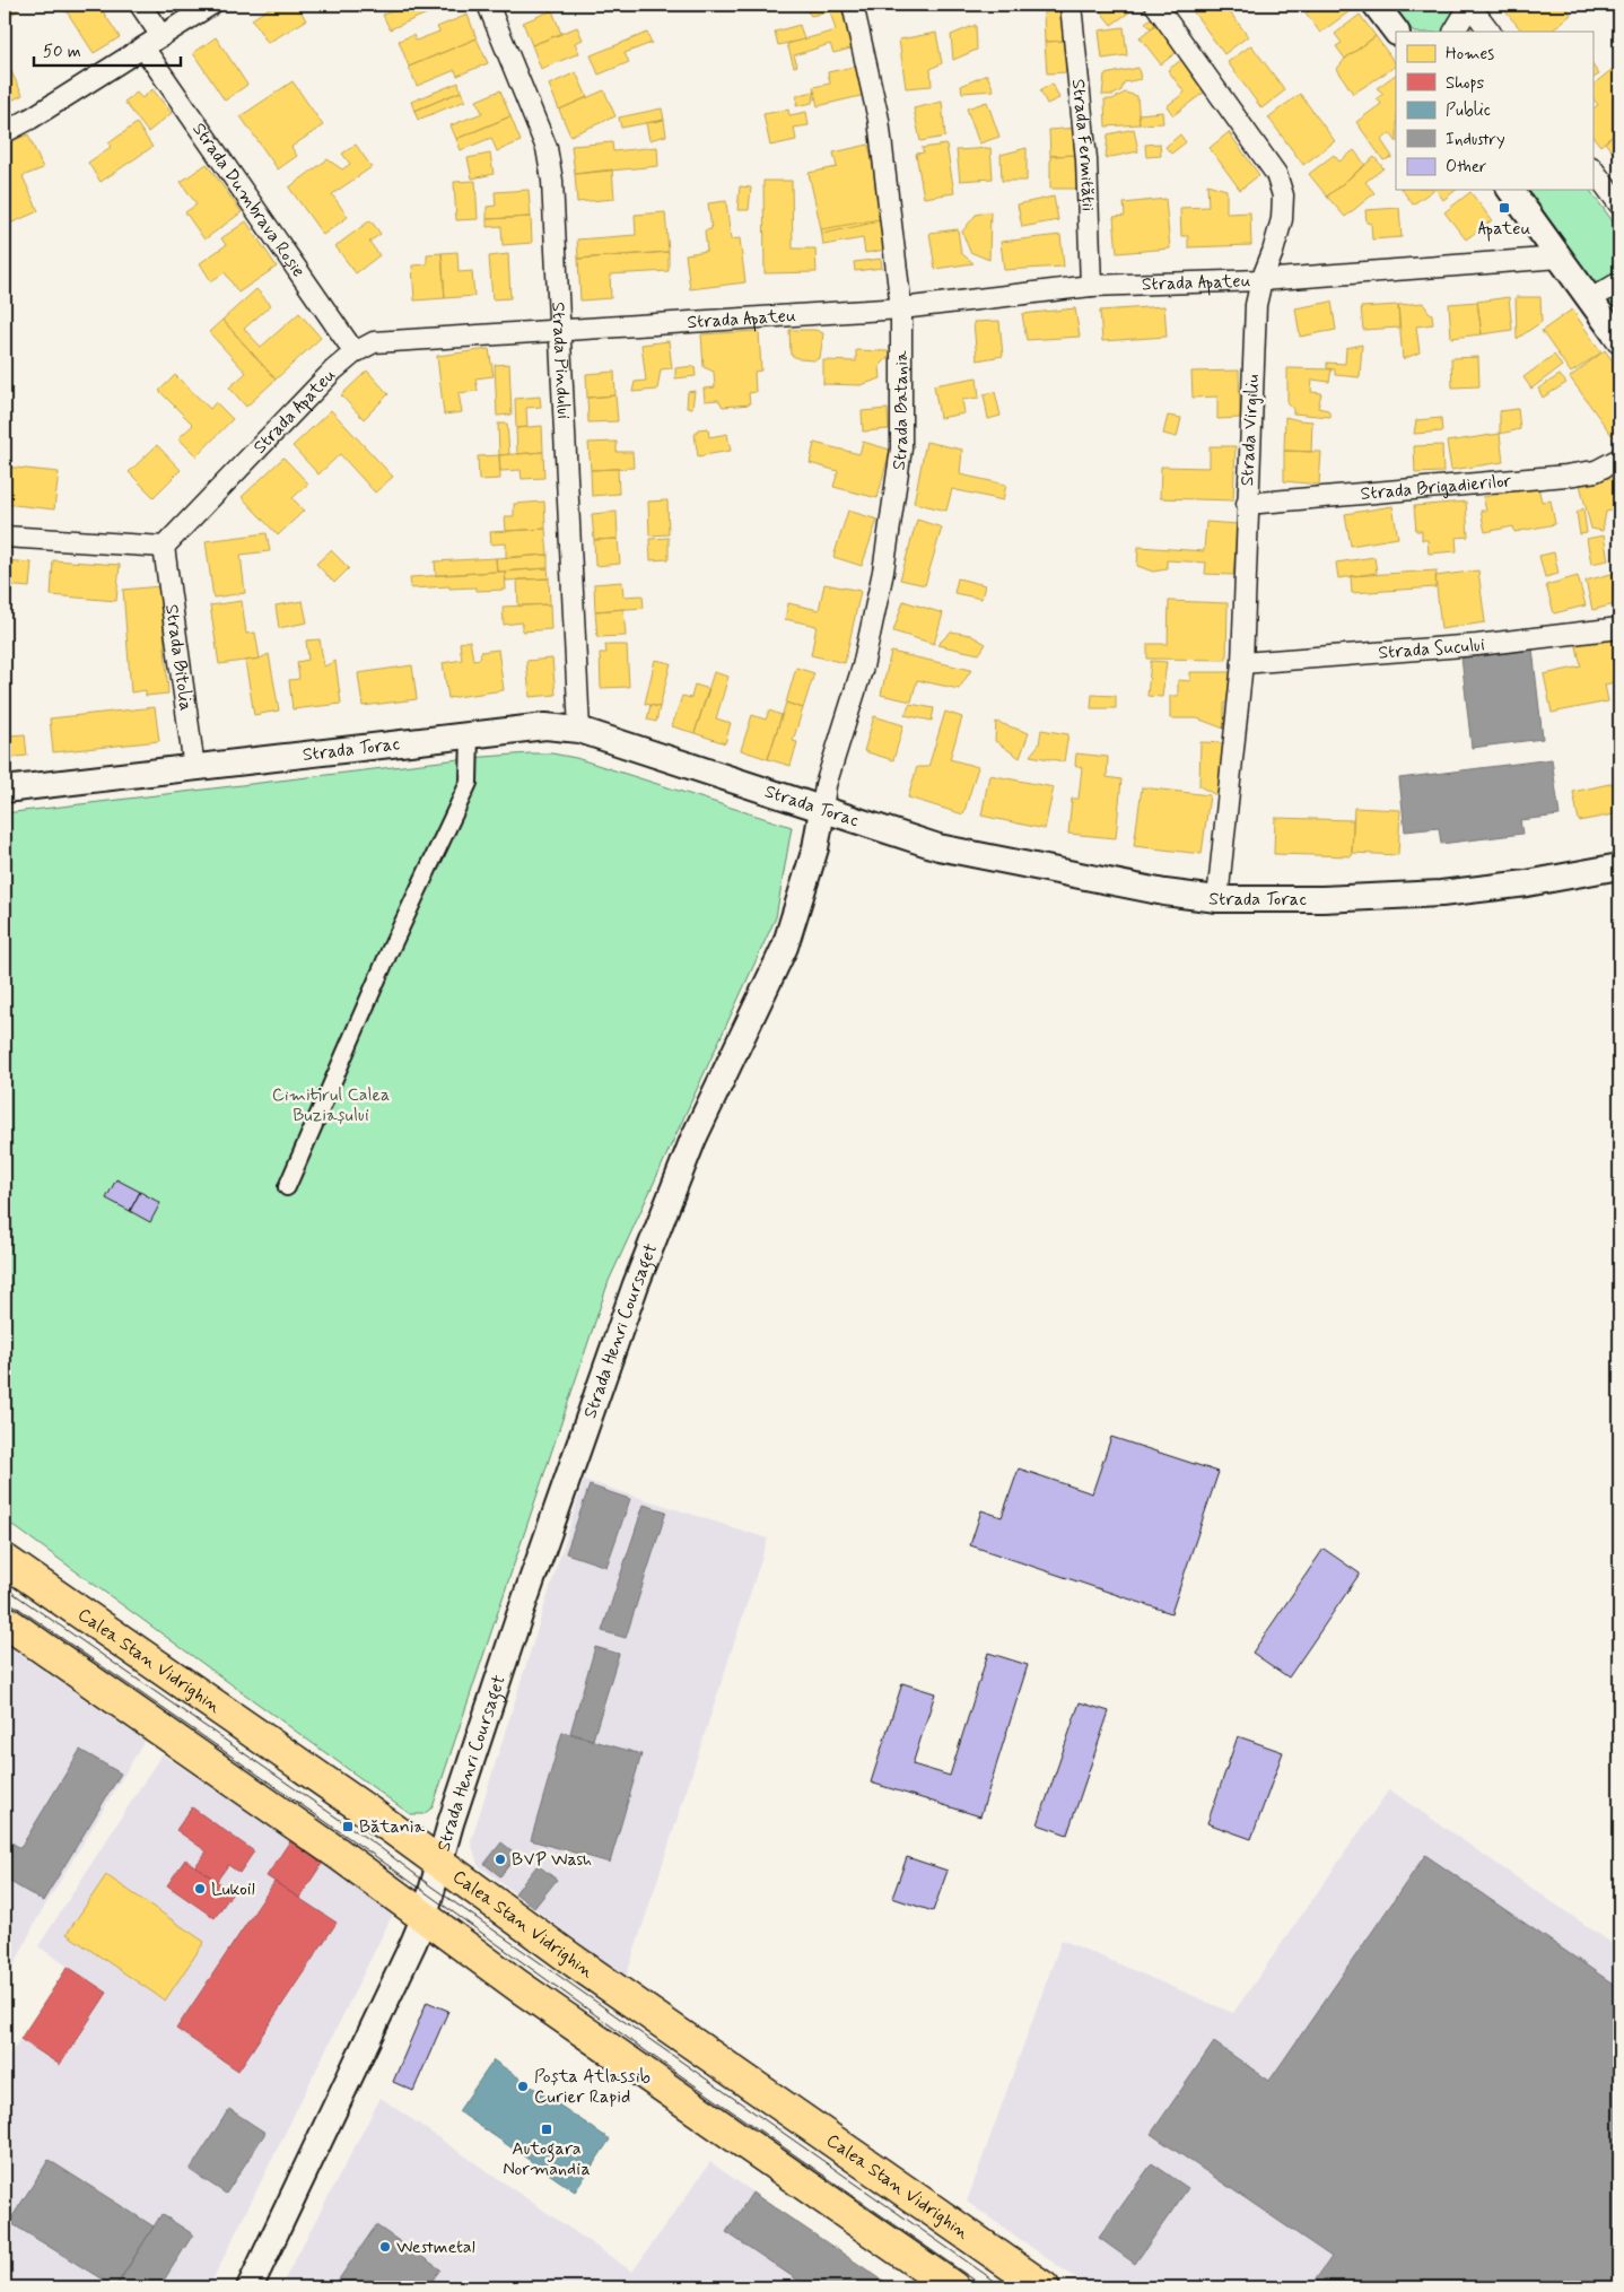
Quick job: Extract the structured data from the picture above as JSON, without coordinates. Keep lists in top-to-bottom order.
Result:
{
  "streets": {
    "main road": ["Calea Stan Vidrighin"],
    "street": [
      "Strada Fermității",
      "Strada Dumbrava Roșie",
      "Strada Apateu",
      "Strada Pindului",
      "Strada Batania",
      "Strada Virgiliu",
      "Strada Brigadierilor",
      "Strada Sucului",
      "Strada Bitolia",
      "Strada Torac",
      "Strada Henri Coursaget"
    ]
  },
  "crossings": [
    ["Strada Fermității", "Strada Apateu"],
    ["Strada Dumbrava Roșie", "Strada Apateu"],
    ["Strada Apateu", "Strada Pindului"],
    ["Strada Apateu", "Strada Batania"],
    ["Strada Apateu", "Strada Virgiliu"],
    ["Strada Apateu", "Strada Bitolia"],
    ["Strada Pindului", "Strada Torac"],
    ["Strada Batania", "Strada Torac"],
    ["Strada Batania", "Strada Henri Coursaget"],
    ["Strada Virgiliu", "Strada Brigadierilor"],
    ["Strada Virgiliu", "Strada Sucului"],
    ["Strada Virgiliu", "Strada Torac"],
    ["Strada Bitolia", "Strada Torac"],
    ["Strada Torac", "Strada Henri Coursaget"],
    ["Strada Henri Coursaget", "Calea Stan Vidrighin"]
  ],
  "parks": ["Cimitirul Calea Buziașului"],
  "places": {
    "transit": ["Apateu", "Bătania", "Autogara Normandia"],
    "other": [
      "BVP Wash",
      "Lukoil",
      "Poșta Atlassib Curier Rapid",
      "Westmetal"
    ]
  },
  "legend": [
    "Homes",
    "Shops",
    "Public",
    "Industry",
    "Other"
  ],
  "scale_bar": "50 m"
}
